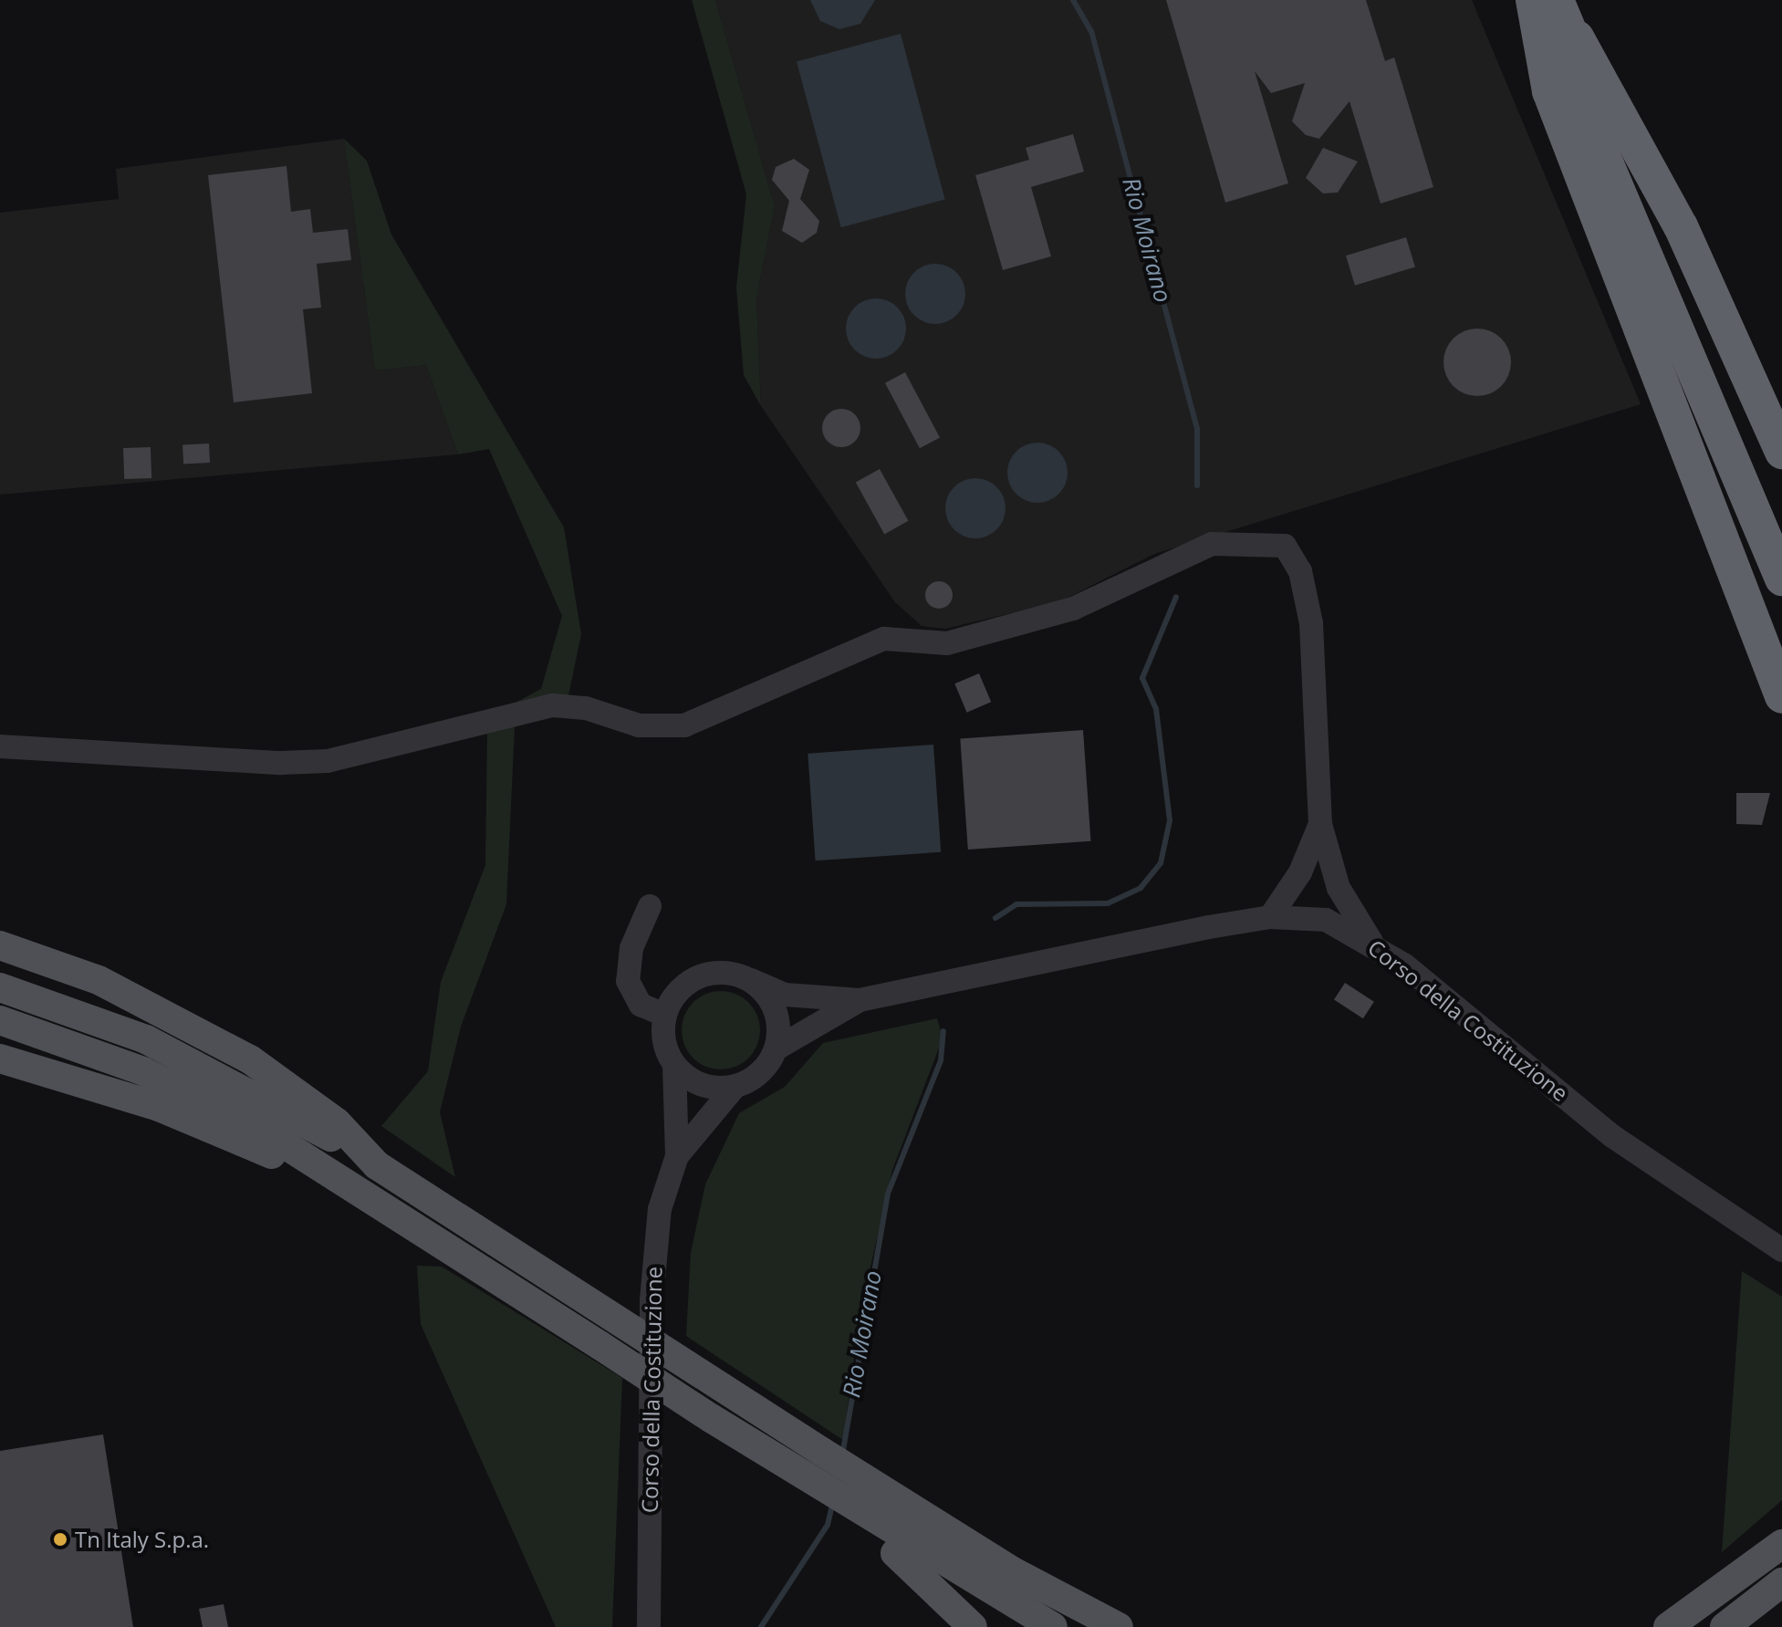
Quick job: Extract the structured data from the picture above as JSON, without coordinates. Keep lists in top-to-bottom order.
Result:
{
  "streets": {
    "street": ["Corso della Costituzione"]
  },
  "water": ["Rio Moirano"],
  "places": ["Tn Italy S.p.a."]
}
